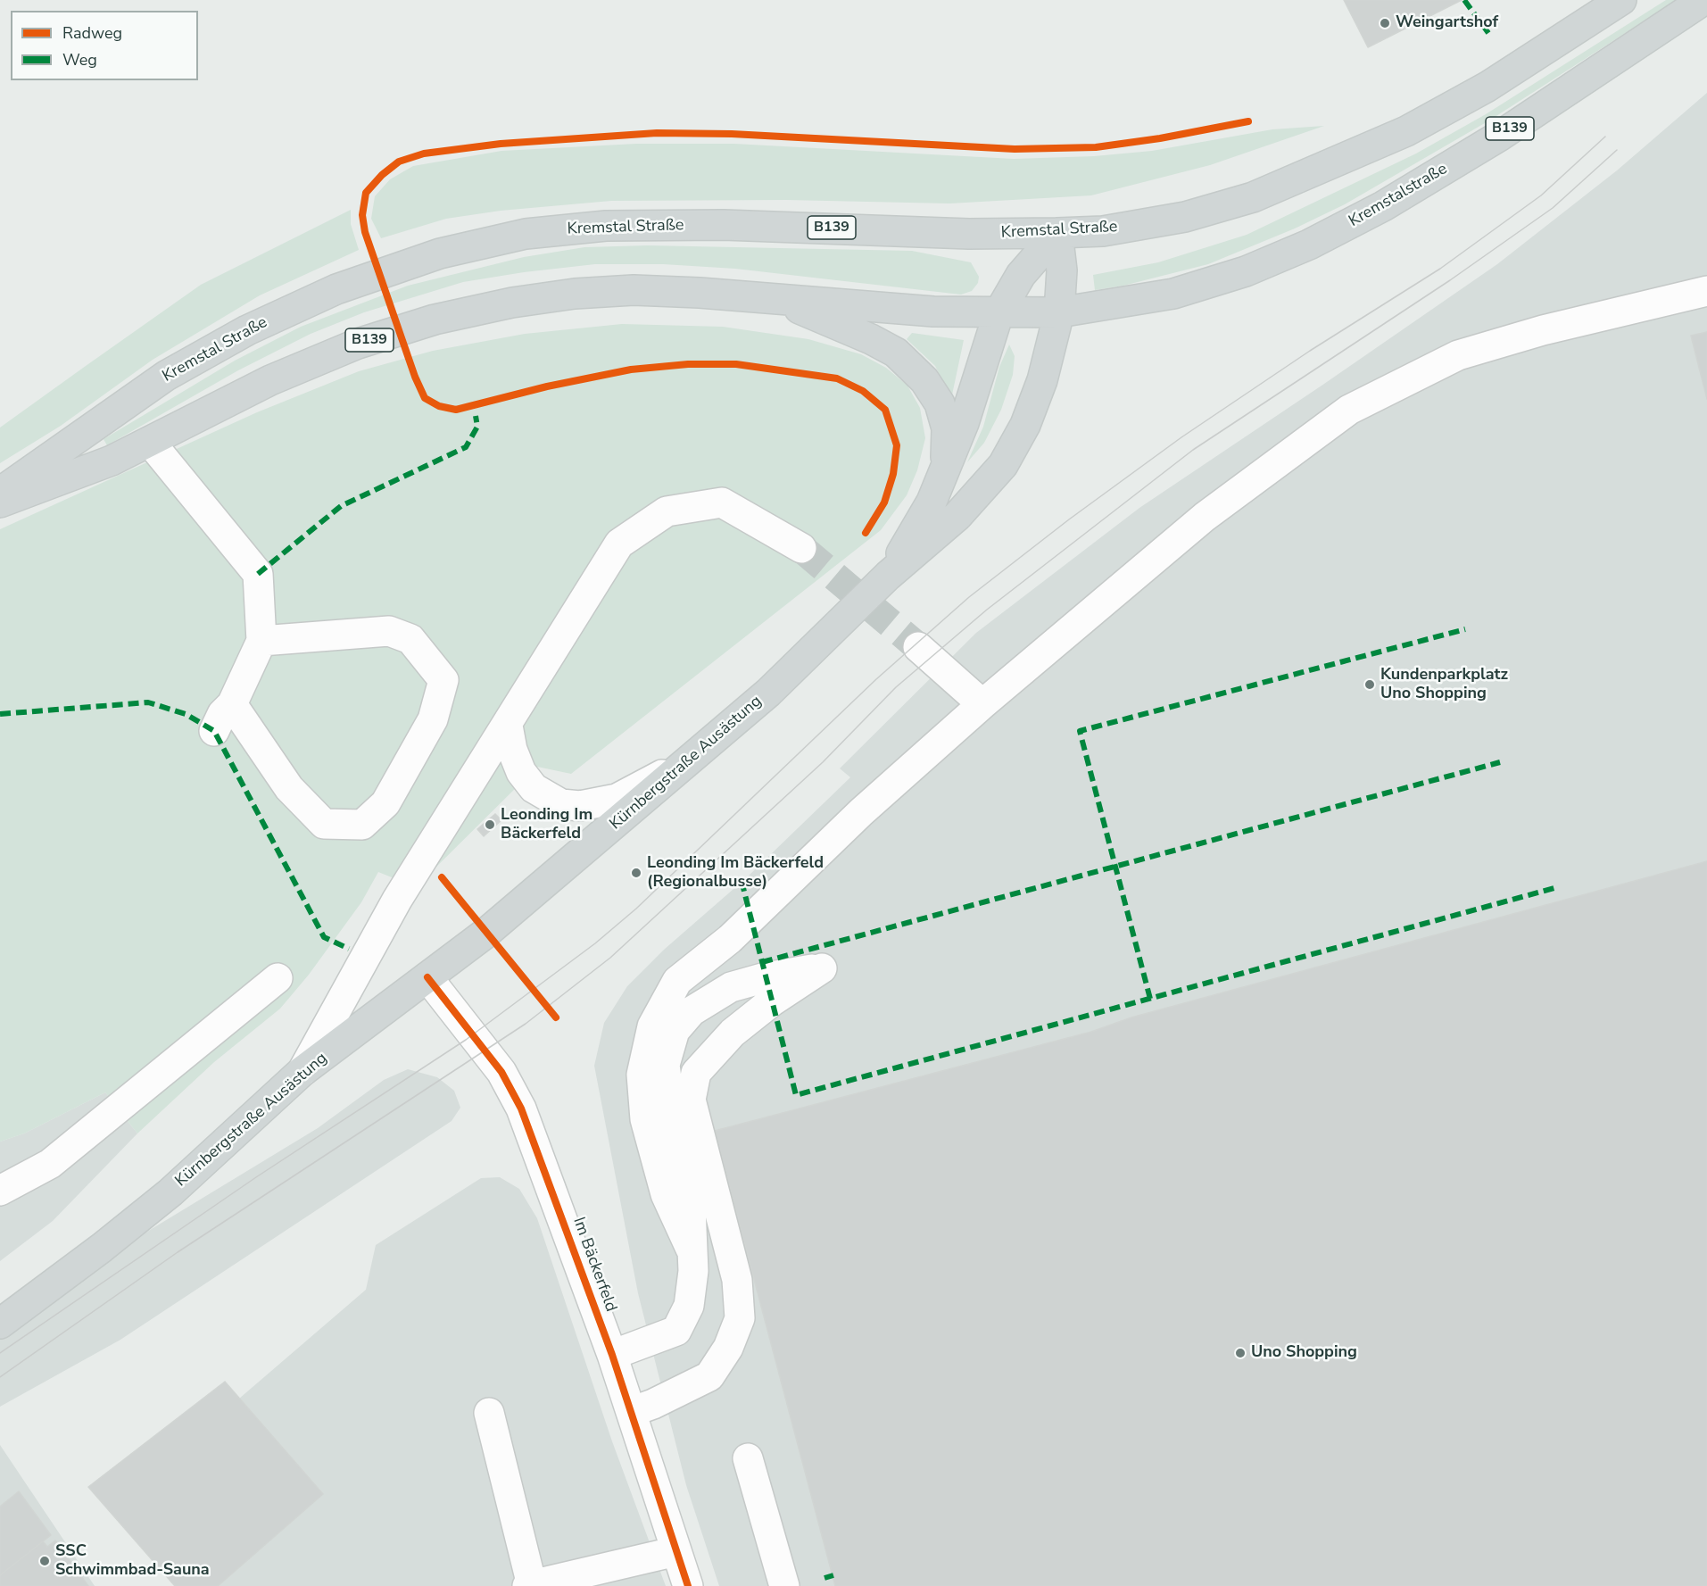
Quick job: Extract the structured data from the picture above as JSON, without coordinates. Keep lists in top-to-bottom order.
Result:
{
  "streets": {
    "main road": [
      "B139",
      "Kremstalstraße",
      "Kremstal Straße",
      "Kürnbergstraße Ausästung"
    ],
    "street": ["Im Bäckerfeld"]
  },
  "crossings": [
    ["B139", "Kremstalstraße"],
    ["Kürnbergstraße Ausästung", "Im Bäckerfeld"]
  ],
  "places": [
    "Weingartshof",
    "Kundenparkplatz Uno Shopping",
    "Leonding Im Bäckerfeld",
    "Leonding Im Bäckerfeld (Regionalbusse)",
    "Uno Shopping",
    "SSC Schwimmbad-Sauna"
  ],
  "legend": ["Radweg", "Weg"]
}
